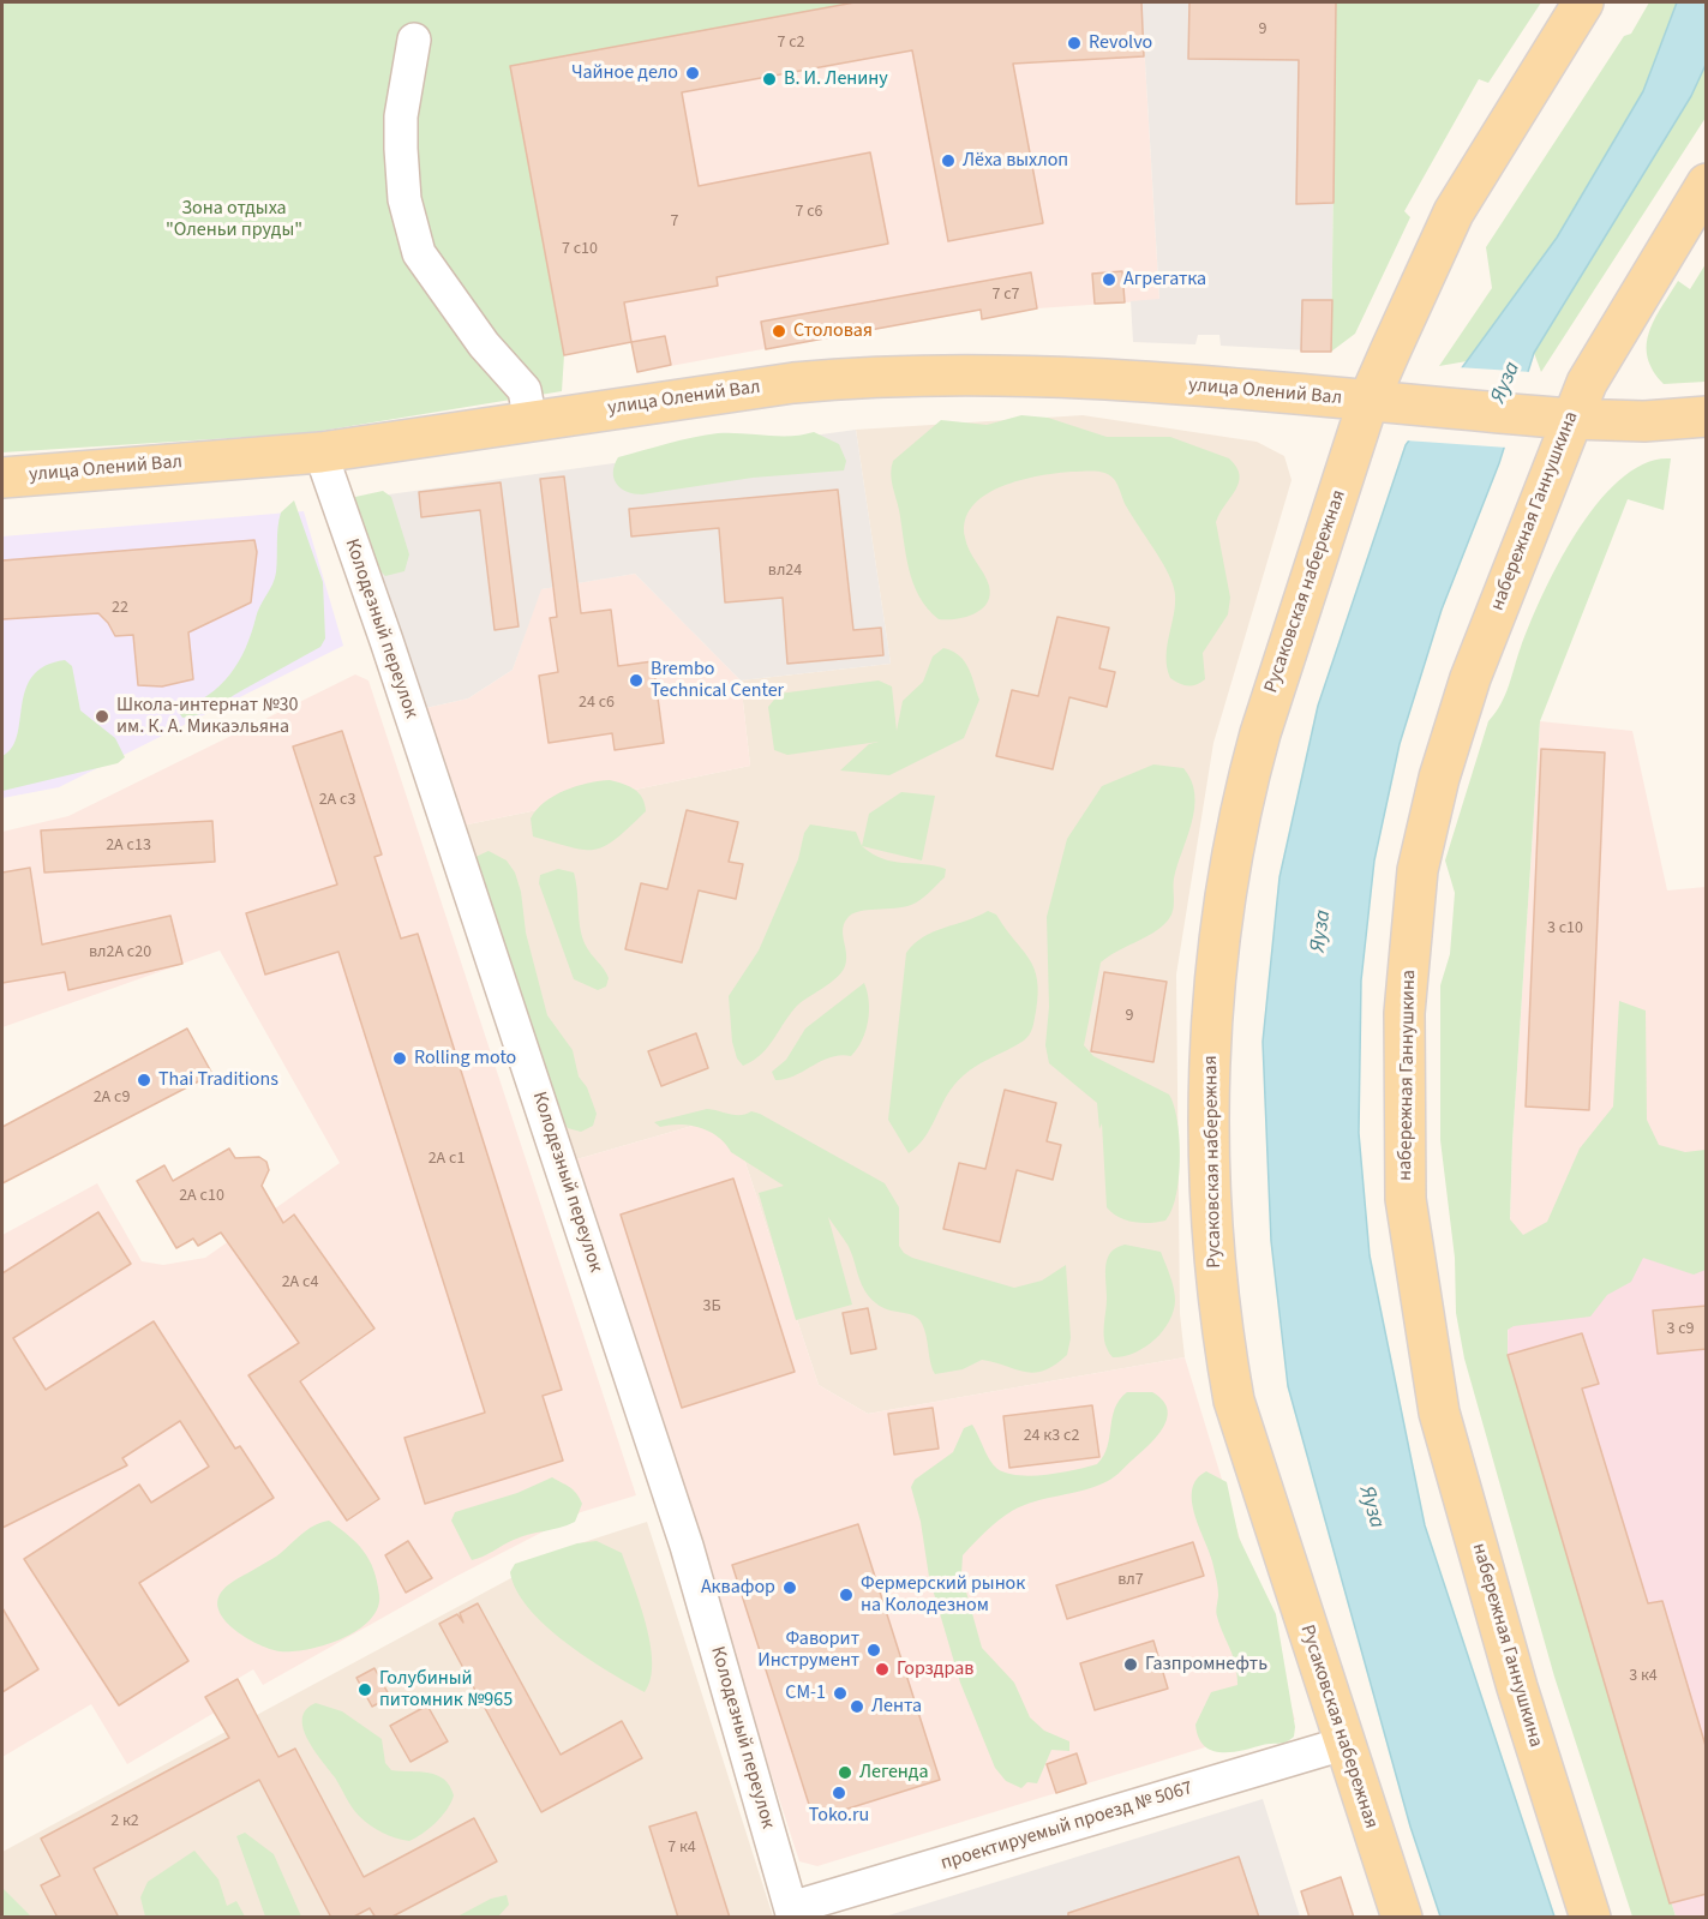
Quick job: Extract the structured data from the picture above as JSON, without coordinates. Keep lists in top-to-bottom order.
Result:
{
  "streets": {
    "main road": ["улица Олений Вал", "набережная Ганнушкина", "Русаковская набережная"],
    "street": ["Колодезный переулок", "проектируемый проезд № 5067"]
  },
  "crossings": [
    ["улица Олений Вал", "набережная Ганнушкина"],
    ["улица Олений Вал", "Русаковская набережная"],
    ["улица Олений Вал", "Колодезный переулок"],
    ["Русаковская набережная", "проектируемый проезд № 5067"],
    ["Колодезный переулок", "проектируемый проезд № 5067"]
  ],
  "water": ["Яуза"],
  "parks": ["Зона отдыха \"Оленьи пруды\""],
  "places": [
    "Revolvo",
    "Чайное дело",
    "В. И. Ленину",
    "Лёха выхлоп",
    "Агрегатка",
    "Столовая",
    "Brembo Technical Center",
    "Школа-интернат №30 им. К. А. Микаэльяна",
    "Rolling moto",
    "Thai Traditions",
    "Аквафор",
    "Фермерский рынок на Колодезном",
    "Фаворит Инструмент",
    "Газпромнефть",
    "Горздрав",
    "Голубиный питомник №965",
    "СМ-1",
    "Лента",
    "Легенда",
    "Toko.ru"
  ],
  "house_numbers": [
    "9",
    "7 с2",
    "7 с6",
    "7",
    "7 с10",
    "7 с7",
    "вл24",
    "22",
    "24 c6",
    "2A c3",
    "2А с13",
    "3 с10",
    "вл2А с20",
    "9",
    "2А с9",
    "2А с1",
    "2А с10",
    "2А с4",
    "3Б",
    "3 c9",
    "24 к3 с2",
    "вл7",
    "3 к4",
    "2 к2",
    "7 к4"
  ]
}
